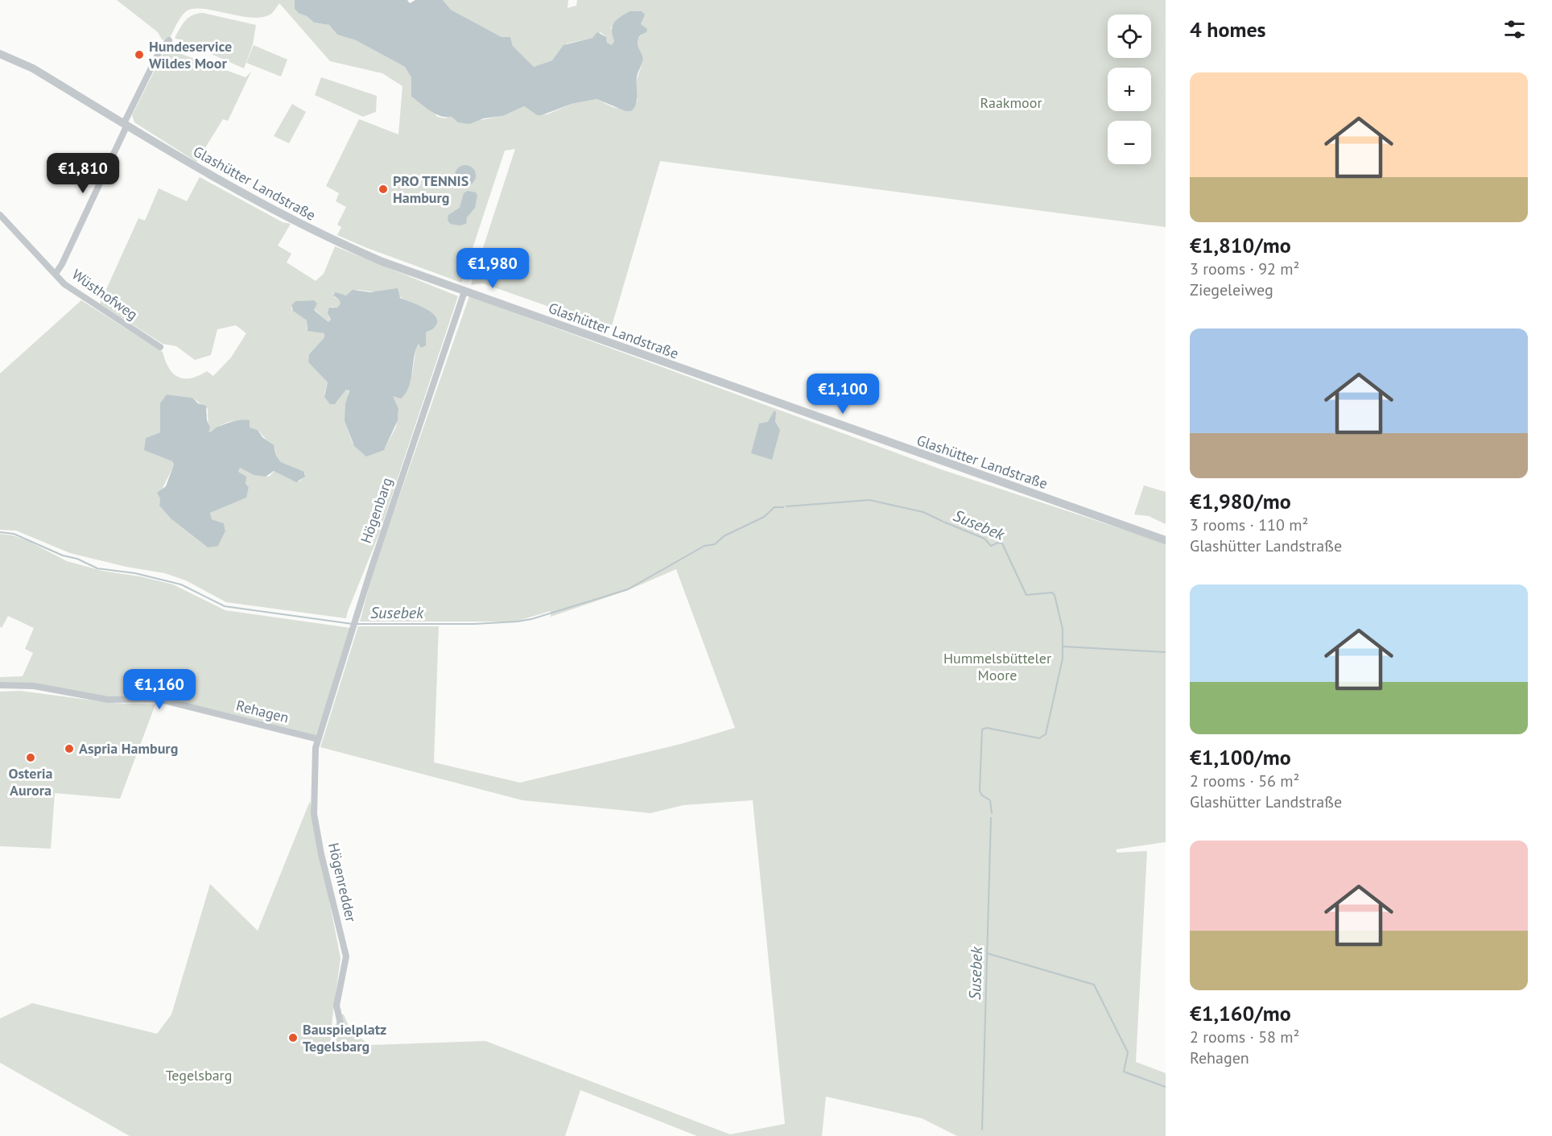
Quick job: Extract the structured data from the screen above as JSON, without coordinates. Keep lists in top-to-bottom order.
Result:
{
  "streets": {
    "street": [
      "Glashütter Landstraße",
      "Wüsthofweg",
      "Högenbarg",
      "Rehagen",
      "Högenredder"
    ]
  },
  "crossings": [
    ["Glashütter Landstraße", "Högenbarg"],
    ["Högenbarg", "Rehagen"],
    ["Högenbarg", "Högenredder"],
    ["Rehagen", "Högenredder"]
  ],
  "water": ["Susebek"],
  "parks": ["Raakmoor", "Hummelsbütteler Moore", "Tegelsbarg"],
  "places": [
    "Hundeservice Wildes Moor",
    "PRO TENNIS Hamburg",
    "Aspria Hamburg",
    "Osteria Aurora",
    "Bauspielplatz Tegelsbarg"
  ],
  "page": {
    "heading": "4 homes",
    "map_buttons": ["+", "−"],
    "list": [
      {
        "name": "€1,810/mo",
        "note": "3 rooms · 92 m² · Ziegeleiweg"
      },
      {
        "name": "€1,980/mo",
        "note": "3 rooms · 110 m² · Glashütter Landstraße"
      },
      {
        "name": "€1,100/mo",
        "note": "2 rooms · 56 m² · Glashütter Landstraße"
      },
      {
        "name": "€1,160/mo",
        "note": "2 rooms · 58 m² · Rehagen"
      }
    ],
    "price": [
      "€1,810",
      "€1,980",
      "€1,100",
      "€1,160"
    ]
  }
}
